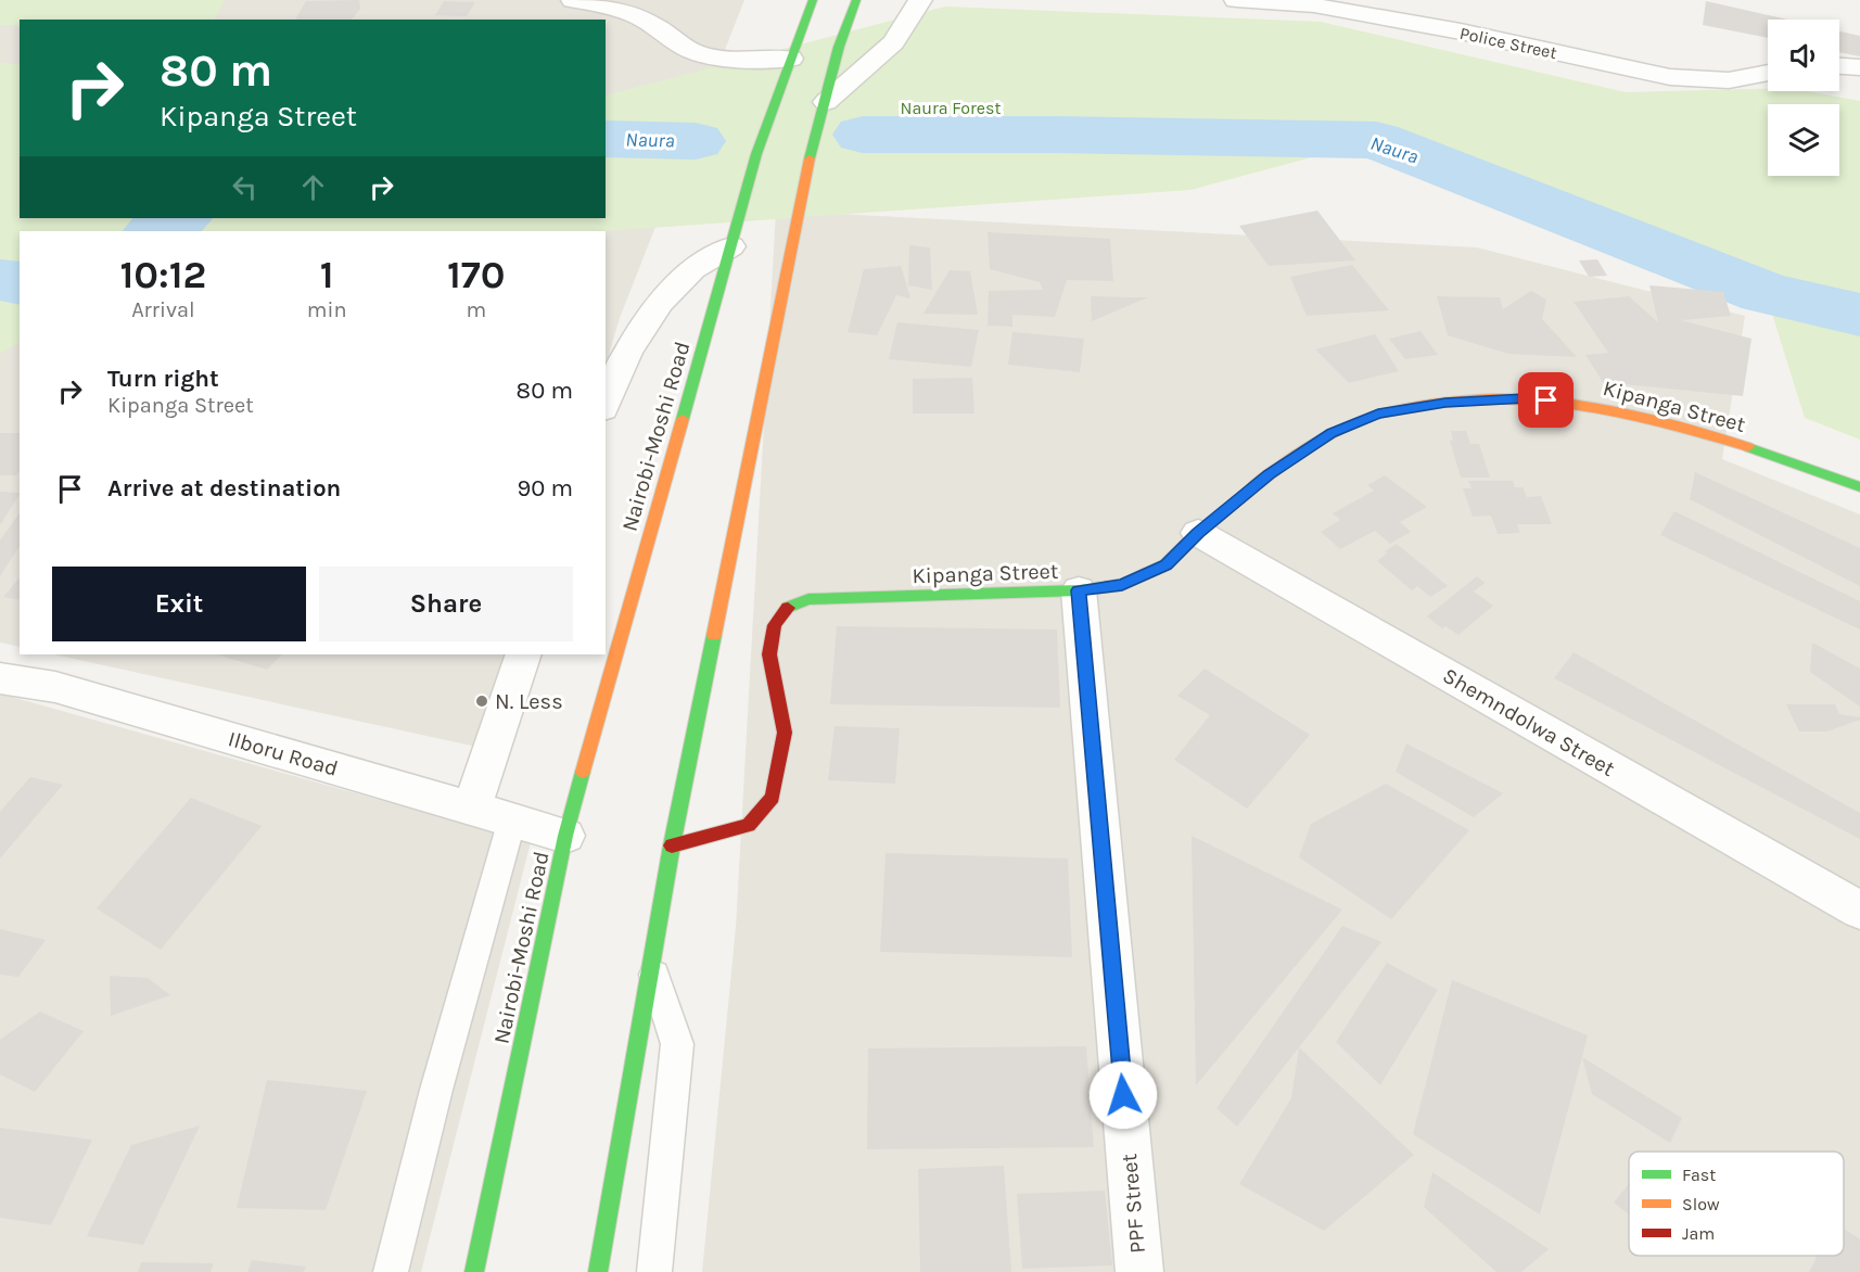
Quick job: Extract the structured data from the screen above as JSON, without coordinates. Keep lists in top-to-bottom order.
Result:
{
  "streets": {
    "main road": ["Kipanga Street", "Nairobi-Moshi Road"],
    "street": [
      "Police Street",
      "Shemndolwa Street",
      "Ilboru Road",
      "PPF Street"
    ]
  },
  "crossings": [
    ["Kipanga Street", "Shemndolwa Street"],
    ["Kipanga Street", "PPF Street"],
    ["Nairobi-Moshi Road", "Ilboru Road"]
  ],
  "water": ["Naura"],
  "parks": ["Naura Forest"],
  "places": ["N. Less"],
  "legend": ["Fast", "Slow", "Jam"],
  "page": {
    "turn": ["80 m", "Kipanga Street"],
    "eta": [
      "10:12",
      "Arrival",
      "1",
      "min",
      "170",
      "m"
    ],
    "list": [
      {
        "name": "Turn right",
        "note": "Kipanga Street",
        "value": "80 m"
      },
      {
        "name": "Arrive at destination",
        "value": "90 m"
      }
    ],
    "buttons": ["Exit", "Share"]
  }
}
